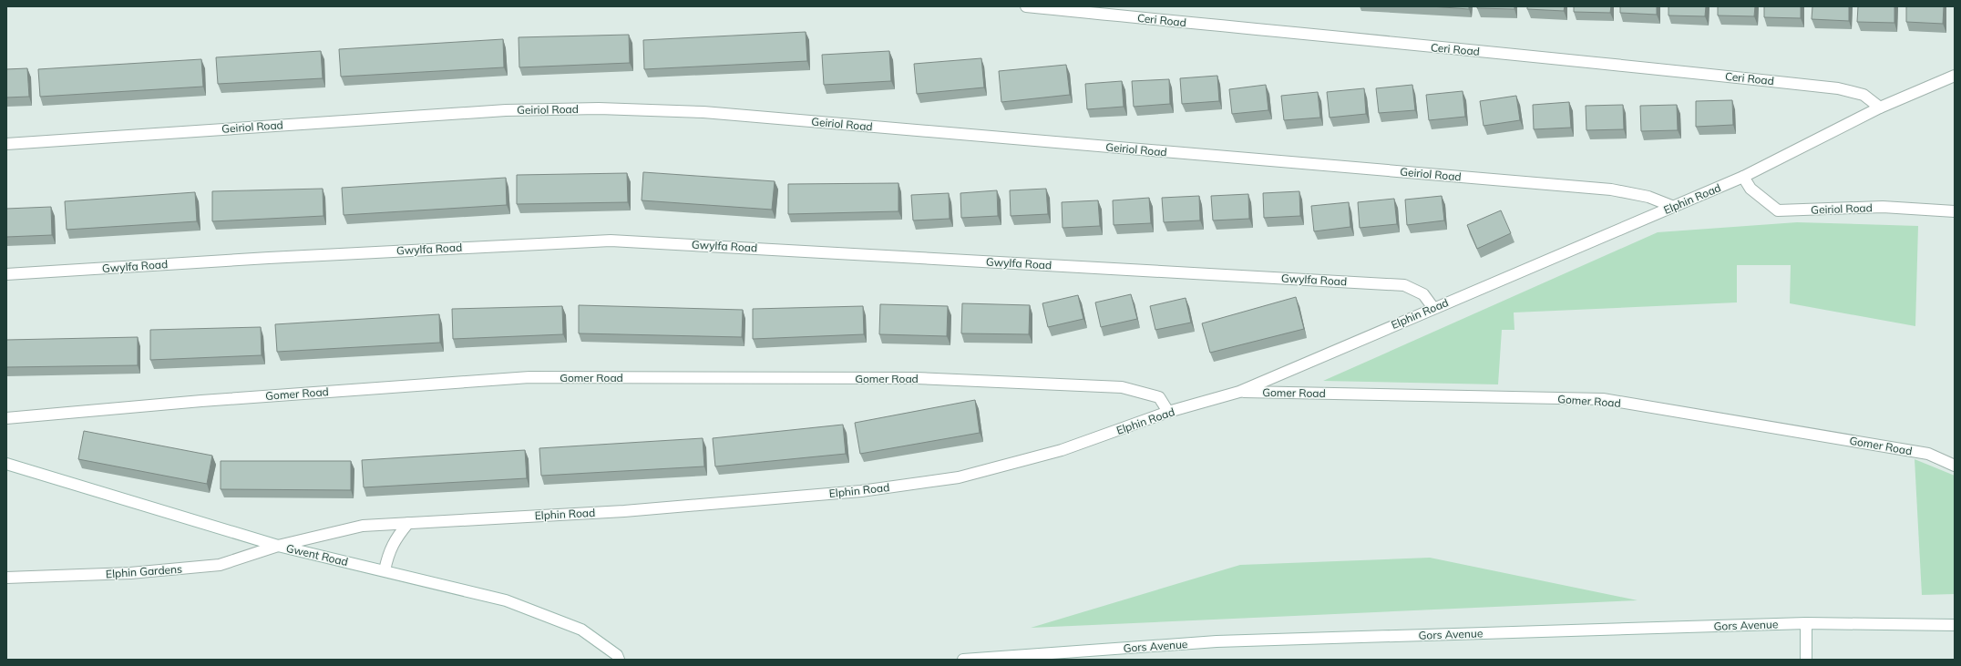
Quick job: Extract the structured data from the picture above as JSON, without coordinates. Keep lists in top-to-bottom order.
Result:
{
  "streets": {
    "street": [
      "Ceri Road",
      "Geiriol Road",
      "Elphin Road",
      "Gwylfa Road",
      "Gomer Road",
      "Gwent Road",
      "Elphin Gardens",
      "Gors Avenue"
    ]
  },
  "crossings": [
    ["Ceri Road", "Elphin Road"],
    ["Geiriol Road", "Elphin Road"],
    ["Elphin Road", "Gwylfa Road"],
    ["Elphin Road", "Gomer Road"],
    ["Elphin Road", "Gwent Road"],
    ["Elphin Road", "Elphin Gardens"],
    ["Gwent Road", "Elphin Gardens"]
  ]
}
